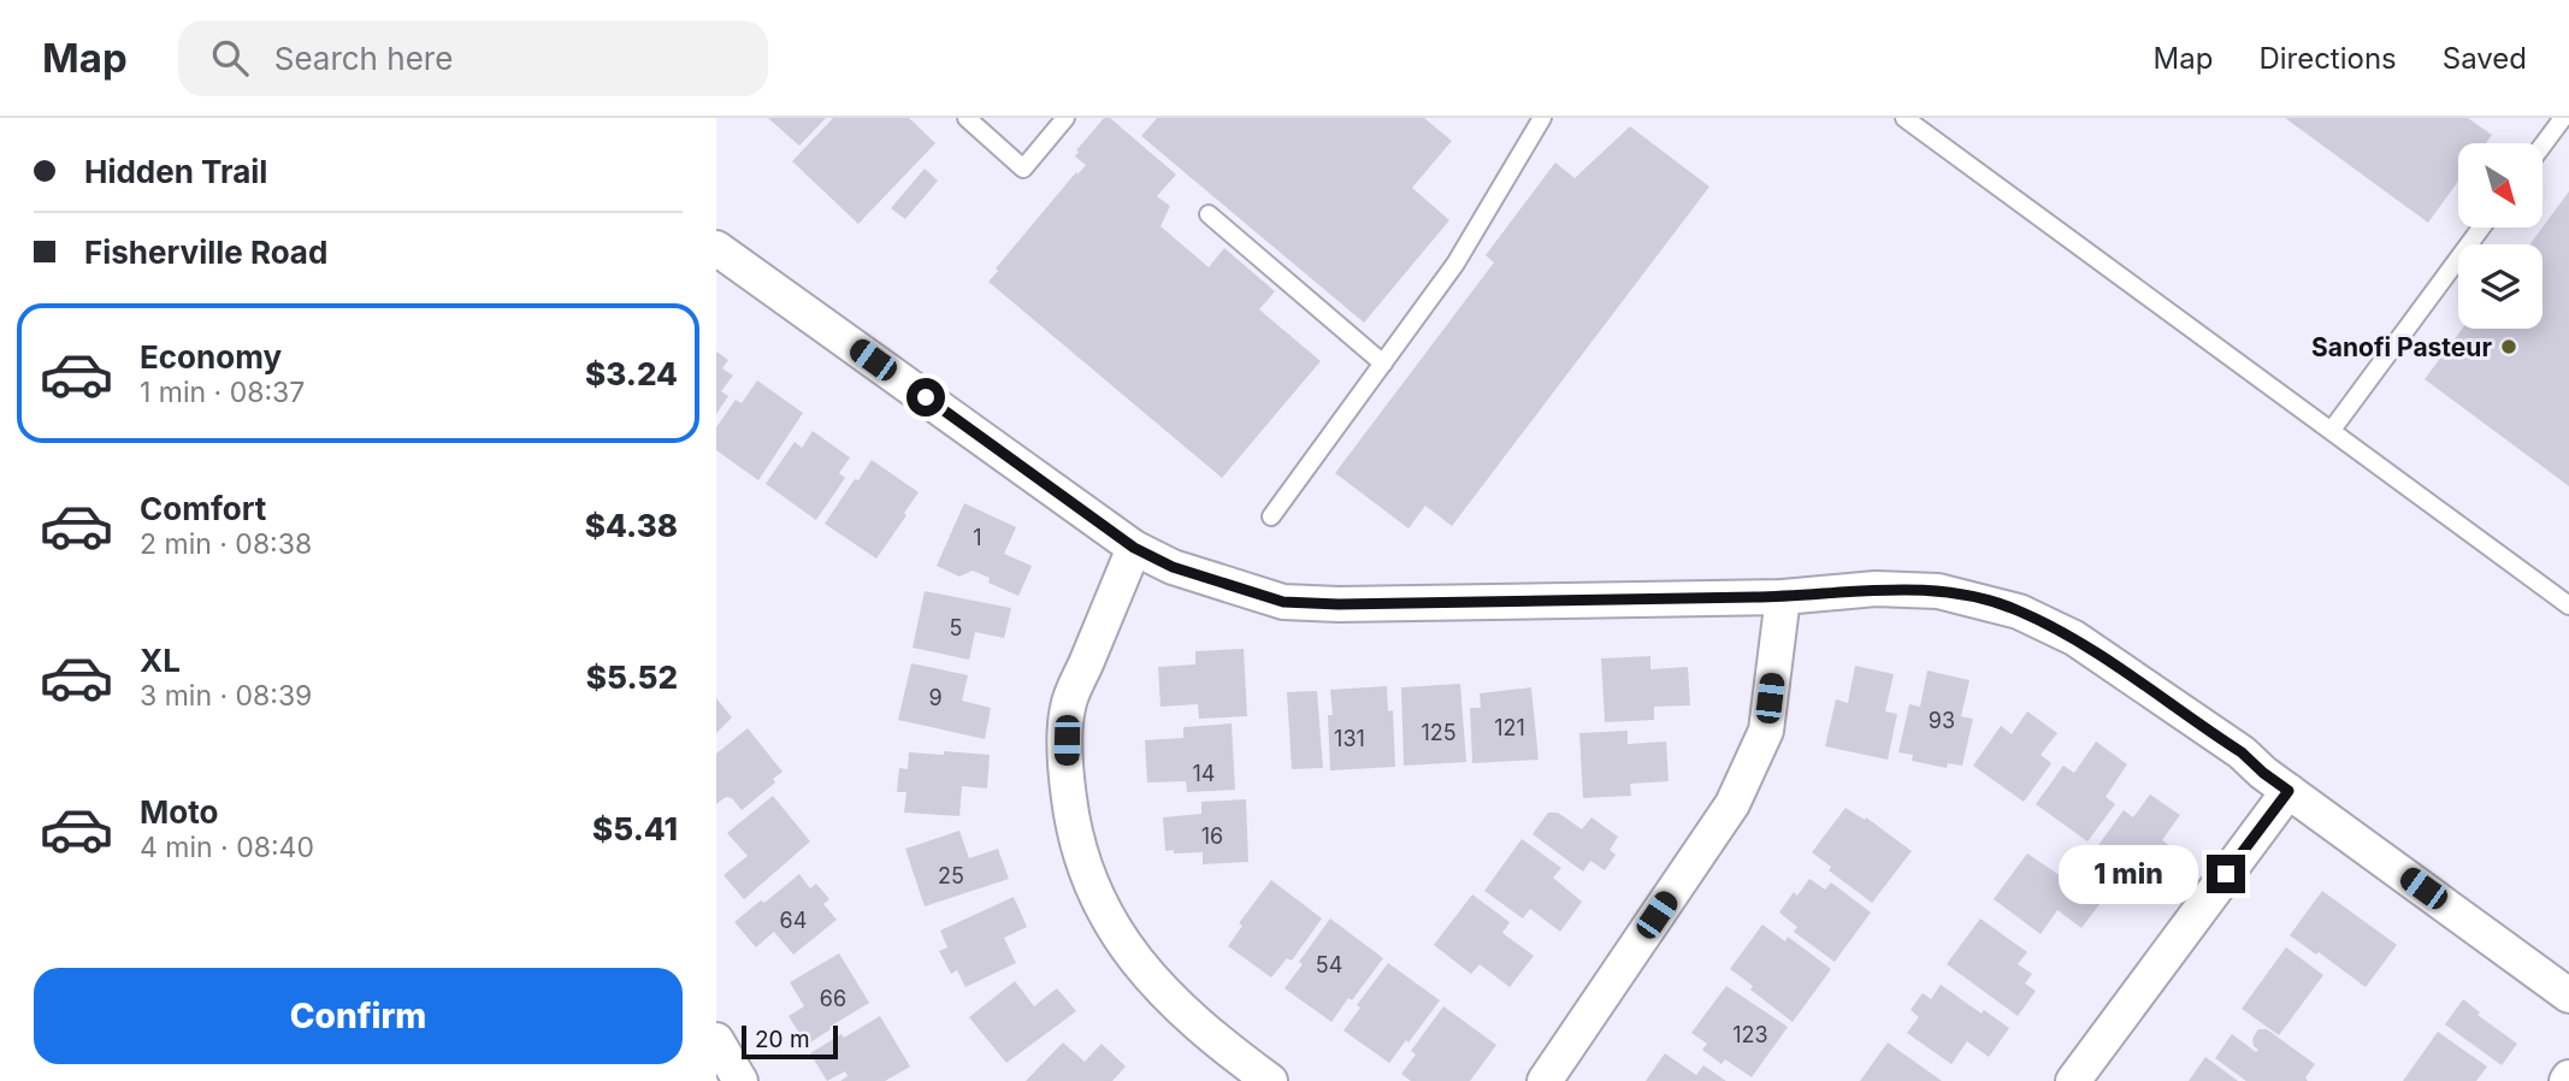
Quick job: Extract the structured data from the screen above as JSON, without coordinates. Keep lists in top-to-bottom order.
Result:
{
  "places": ["Sanofi Pasteur"],
  "house_numbers": [
    "1",
    "5",
    "9",
    "93",
    "121",
    "125",
    "131",
    "14",
    "16",
    "25",
    "64",
    "54",
    "66",
    "123"
  ],
  "scale_bar": "20 m",
  "north": "bottom right",
  "page": {
    "header": "Map",
    "search": "Search here",
    "nav": ["Map", "Directions", "Saved"],
    "banner": ["Hidden Trail", "Fisherville Road"],
    "list": [
      {
        "name": "Economy",
        "note": "1 min · 08:37",
        "value": "$3.24"
      },
      {
        "name": "Comfort",
        "note": "2 min · 08:38",
        "value": "$4.38"
      },
      {
        "name": "XL",
        "note": "3 min · 08:39",
        "value": "$5.52"
      },
      {
        "name": "Moto",
        "note": "4 min · 08:40",
        "value": "$5.41"
      }
    ],
    "bubble": "1 min",
    "buttons": "Confirm",
    "scale": "20 m"
  }
}
